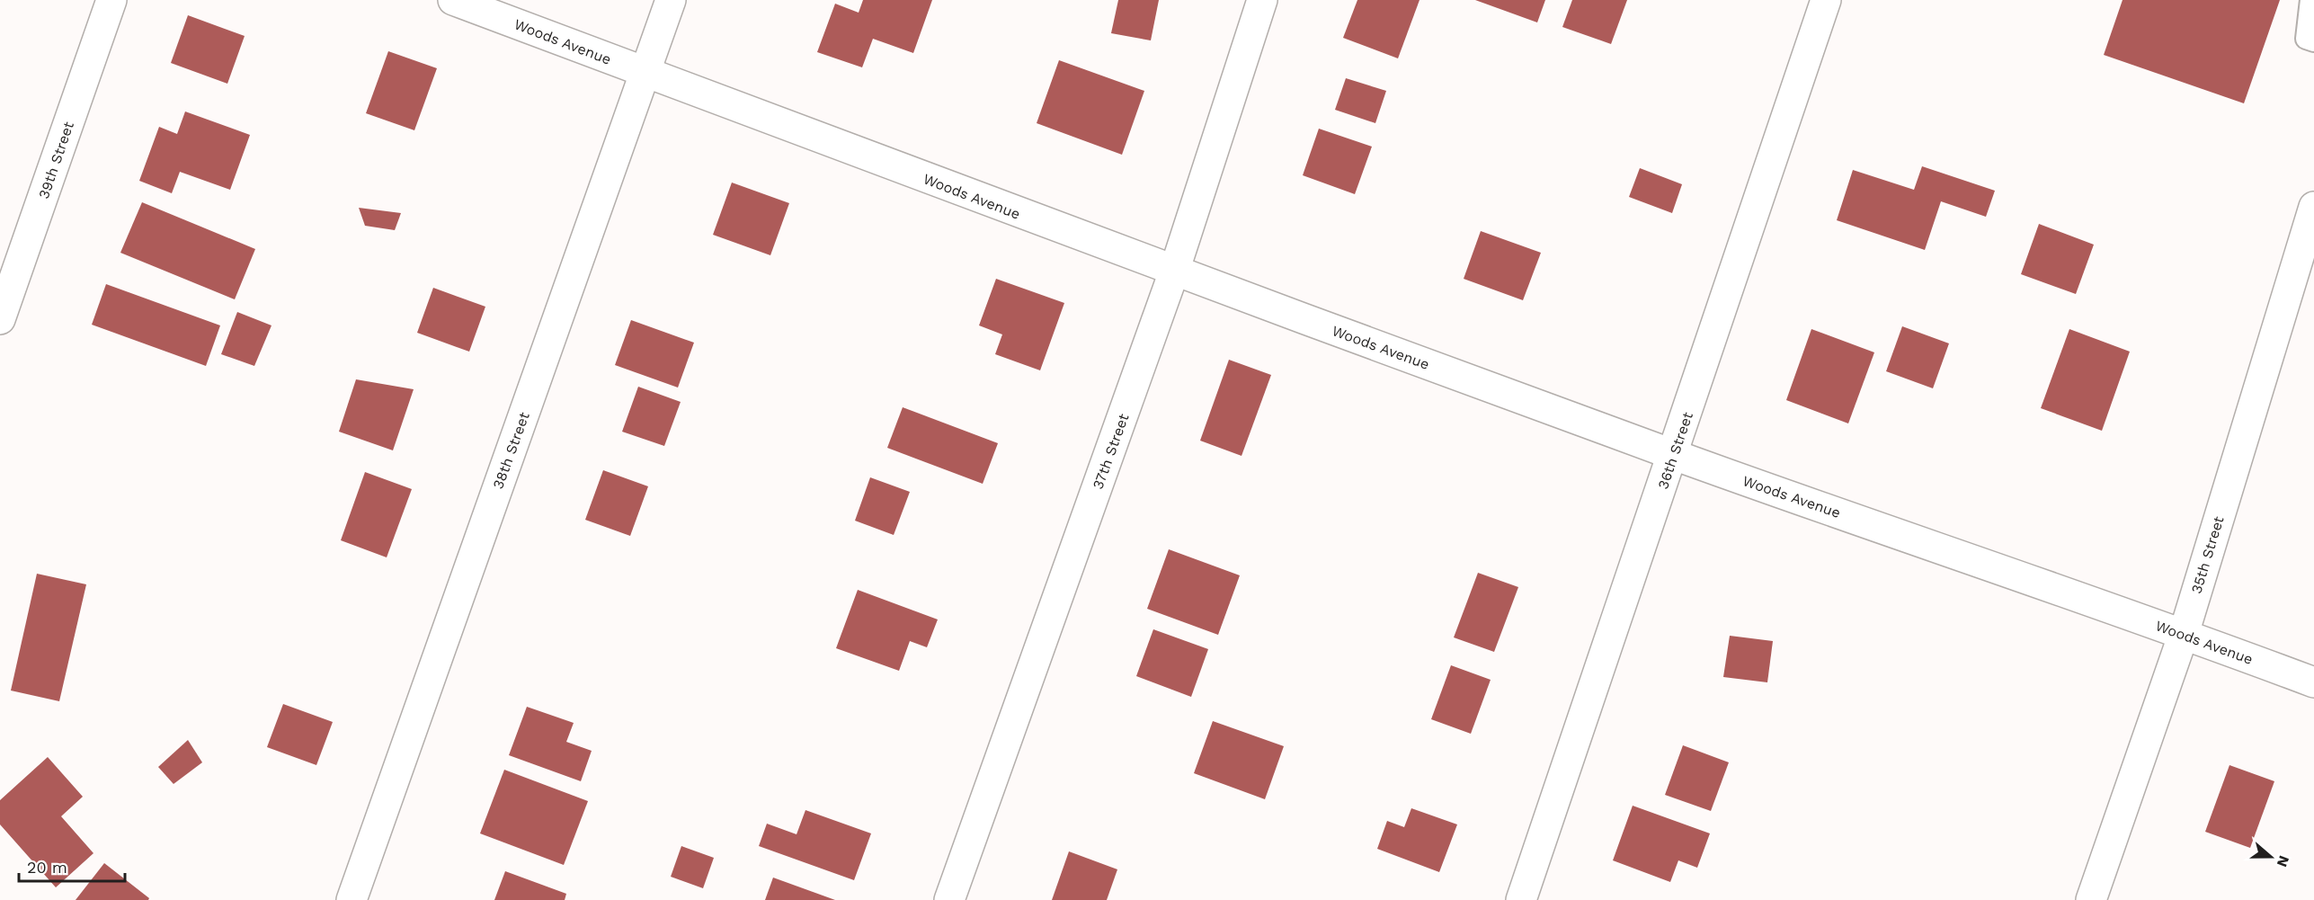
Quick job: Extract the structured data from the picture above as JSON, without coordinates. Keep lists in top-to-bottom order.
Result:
{
  "streets": {
    "street": [
      "Woods Avenue",
      "39th Street",
      "38th Street",
      "36th Street",
      "37th Street",
      "35th Street"
    ]
  },
  "crossings": [
    ["Woods Avenue", "38th Street"],
    ["Woods Avenue", "36th Street"],
    ["Woods Avenue", "37th Street"],
    ["Woods Avenue", "35th Street"]
  ],
  "scale_bar": "20 m",
  "north": "right"
}
